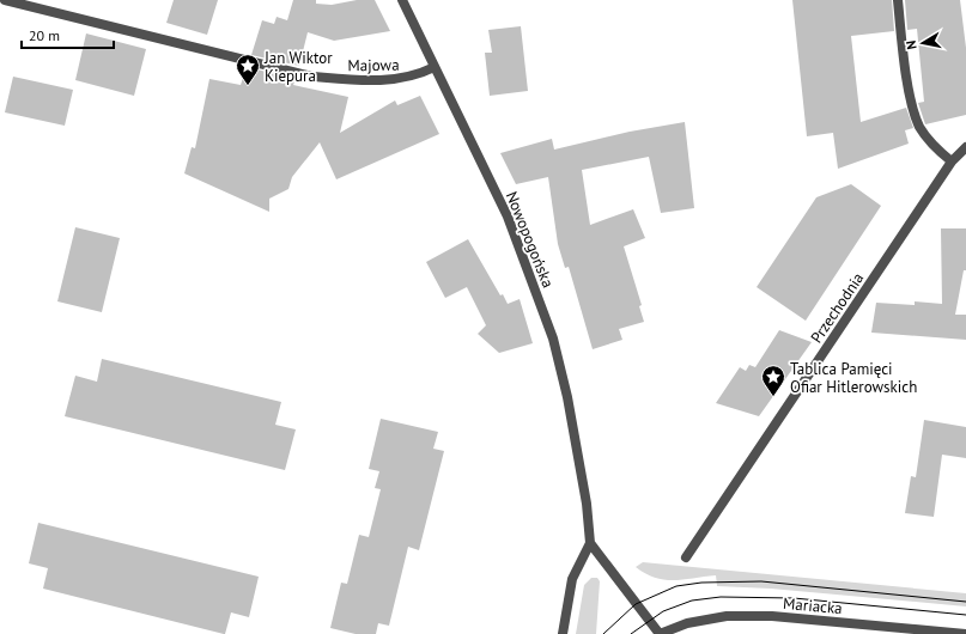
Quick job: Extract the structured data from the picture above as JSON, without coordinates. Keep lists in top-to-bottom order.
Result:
{
  "streets": {
    "street": [
      "Majowa",
      "Nowopogońska",
      "Przechodnia",
      "Mariacka"
    ]
  },
  "crossings": [
    ["Majowa", "Nowopogońska"]
  ],
  "places": {
    "place": ["Jan Wiktor Kiepura", "Tablica Pamięci Ofiar Hitlerowskich"]
  },
  "scale_bar": "20 m",
  "north": "left"
}
